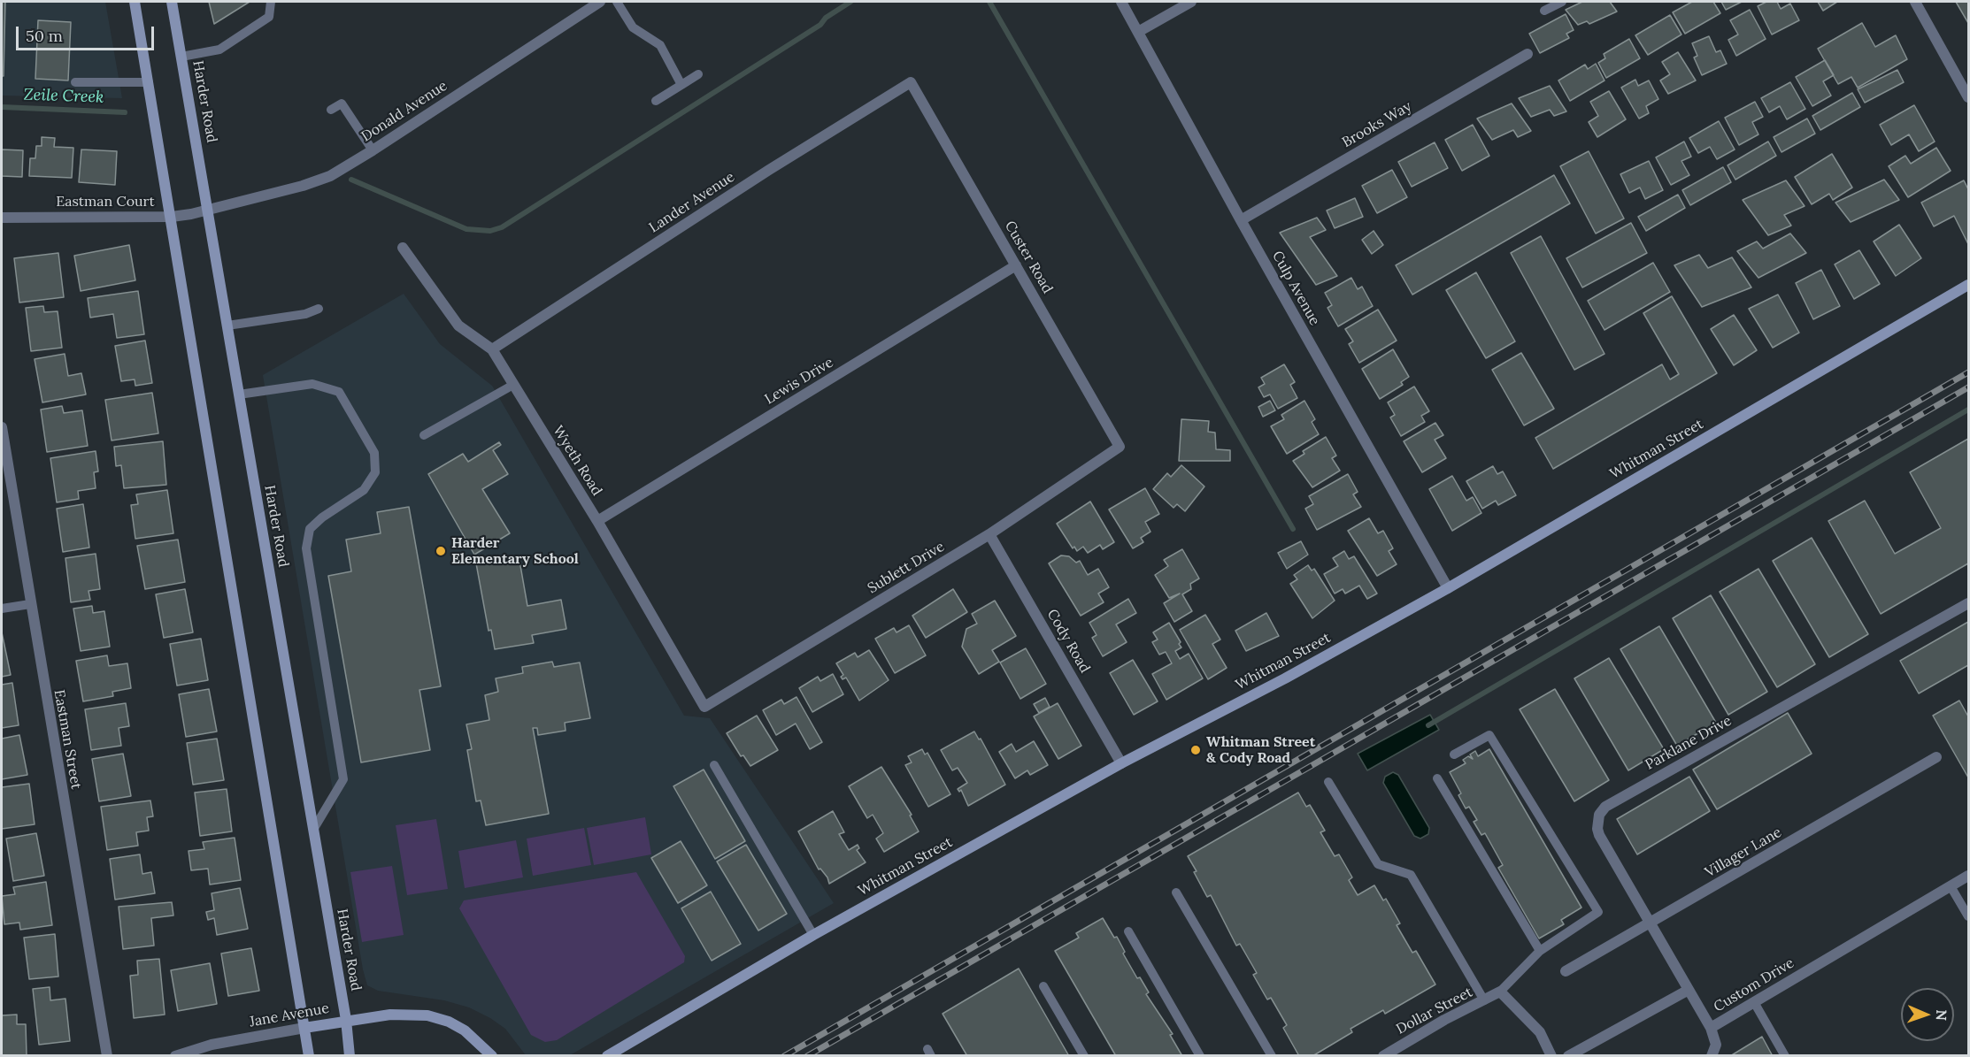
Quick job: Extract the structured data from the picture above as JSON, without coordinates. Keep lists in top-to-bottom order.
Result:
{
  "streets": {
    "main road": ["Harder Road", "Whitman Street", "Jane Avenue"],
    "street": [
      "Donald Avenue",
      "Brooks Way",
      "Eastman Court",
      "Lander Avenue",
      "Custer Road",
      "Culp Avenue",
      "Lewis Drive",
      "Wyeth Road",
      "Sublett Drive",
      "Cody Road",
      "Eastman Street",
      "Parklane Drive",
      "Villager Lane",
      "Custom Drive",
      "Dollar Street"
    ]
  },
  "crossings": [
    ["Harder Road", "Donald Avenue"],
    ["Harder Road", "Eastman Court"],
    ["Harder Road", "Jane Avenue"],
    ["Donald Avenue", "Eastman Court"],
    ["Brooks Way", "Culp Avenue"],
    ["Lander Avenue", "Custer Road"],
    ["Lander Avenue", "Wyeth Road"],
    ["Custer Road", "Lewis Drive"],
    ["Custer Road", "Sublett Drive"],
    ["Culp Avenue", "Whitman Street"],
    ["Lewis Drive", "Wyeth Road"],
    ["Whitman Street", "Cody Road"],
    ["Wyeth Road", "Sublett Drive"],
    ["Sublett Drive", "Cody Road"],
    ["Parklane Drive", "Villager Lane"],
    ["Parklane Drive", "Custom Drive"]
  ],
  "water": ["Zeile Creek"],
  "places": ["Harder Elementary School", "Whitman Street & Cody Road"],
  "scale_bar": "50 m",
  "north": "right"
}
